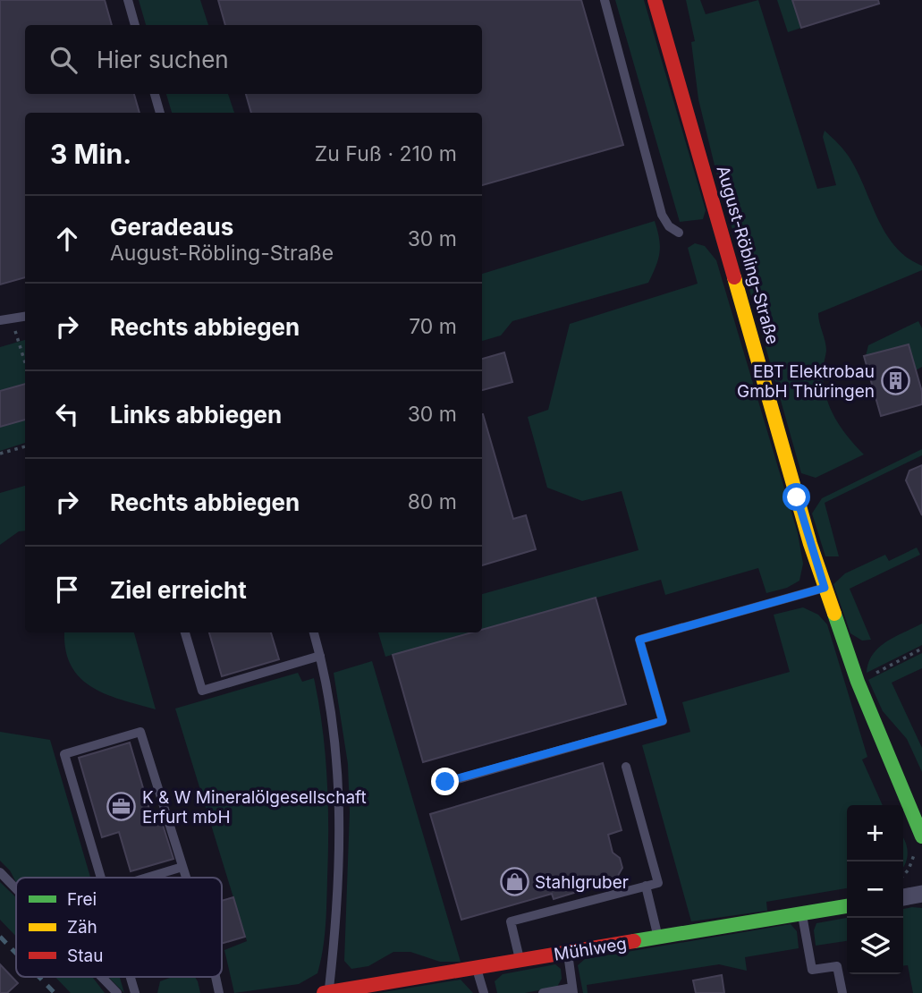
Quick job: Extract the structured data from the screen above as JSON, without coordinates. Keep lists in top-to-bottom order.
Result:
{
  "streets": {
    "street": ["August-Röbling-Straße", "Mühlweg"]
  },
  "places": {
    "building": ["EBT Elektrobau GmbH Thüringen"],
    "office": ["K & W Mineralölgesellschaft Erfurt mbH"],
    "shop": ["Stahlgruber"]
  },
  "legend": ["Frei", "Zäh", "Stau"],
  "page": {
    "search": "Hier suchen",
    "heading": ["3 Min.", "Zu Fuß · 210 m"],
    "list": [
      ["Geradeaus", "August-Röbling-Straße", "30 m"],
      ["Rechts abbiegen", "70 m"],
      ["Links abbiegen", "30 m"],
      ["Rechts abbiegen", "80 m"],
      "Ziel erreicht"
    ],
    "map_buttons": ["+", "−"]
  }
}
